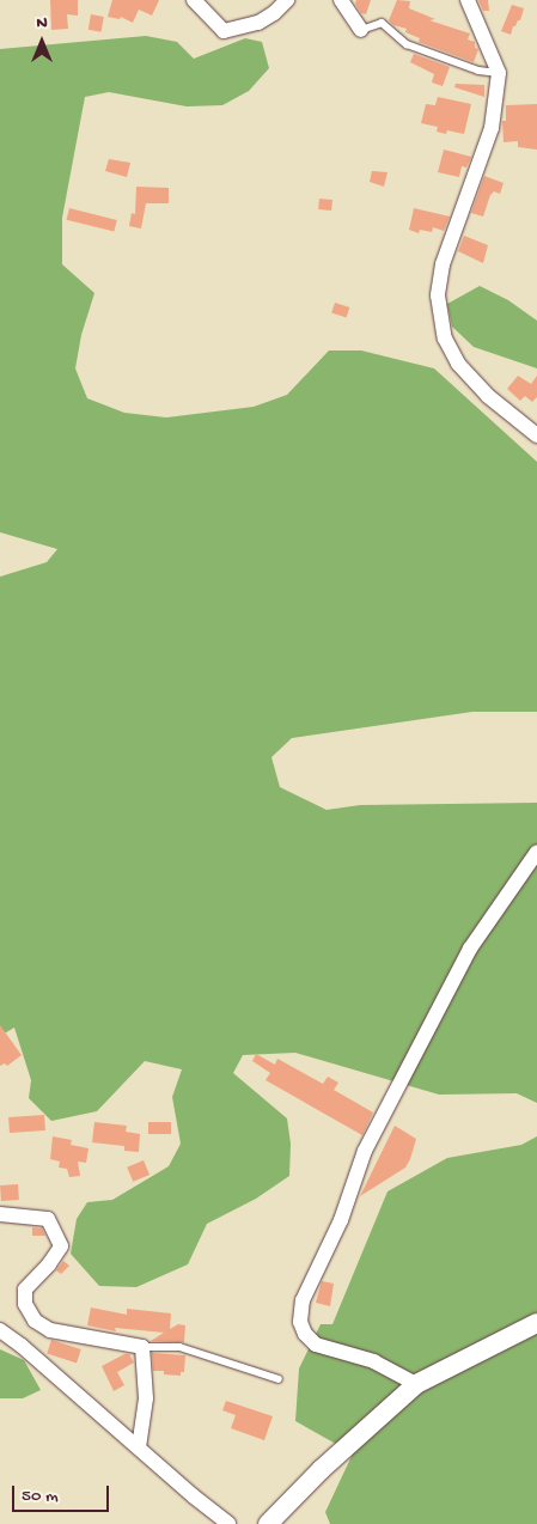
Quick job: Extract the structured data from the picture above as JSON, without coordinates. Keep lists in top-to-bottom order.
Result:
{
  "scale_bar": "50 m",
  "north": "top"
}
